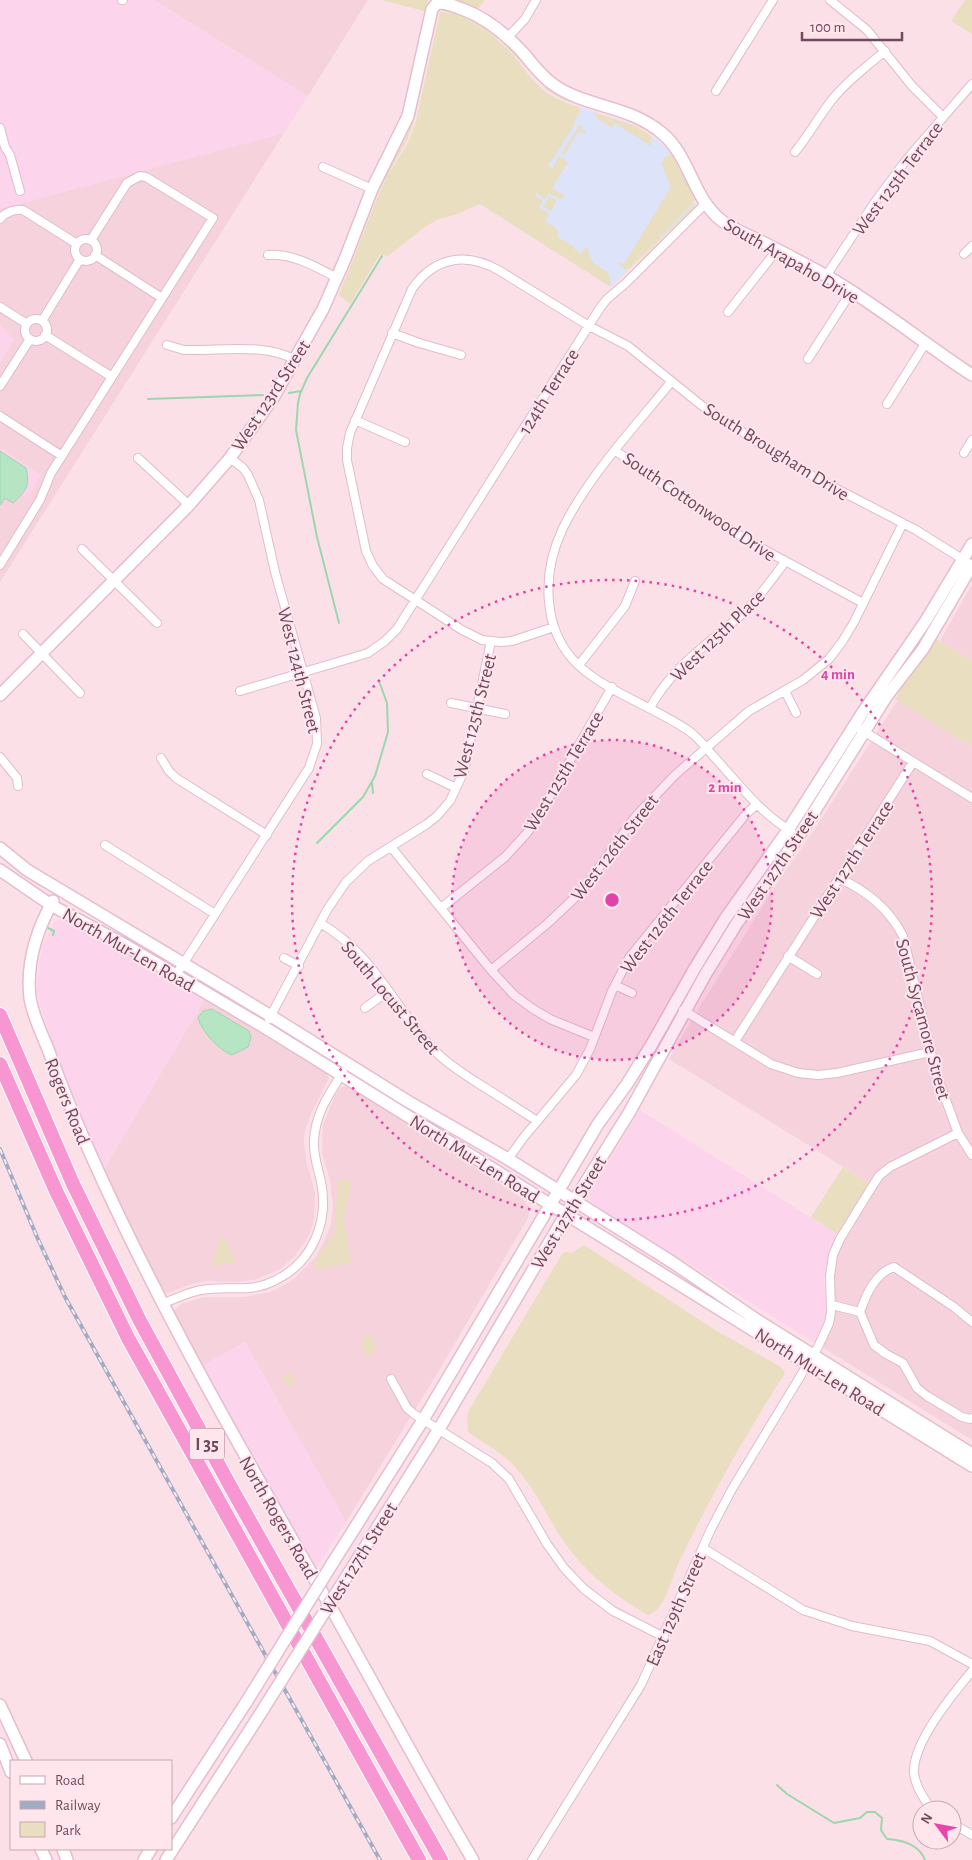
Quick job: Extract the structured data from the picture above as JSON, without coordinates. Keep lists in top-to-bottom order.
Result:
{
  "streets": {
    "highway": ["I 35"],
    "main road": [
      "South Arapaho Drive",
      "West 123rd Street",
      "West 127th Street",
      "North Mur-Len Road",
      "Rogers Road",
      "North Rogers Road"
    ],
    "street": [
      "West 125th Terrace",
      "124th Terrace",
      "South Brougham Drive",
      "South Cottonwood Drive",
      "West 125th Place",
      "West 124th Street",
      "West 125th Street",
      "West 126th Street",
      "West 127th Terrace",
      "West 126th Terrace",
      "South Locust Street",
      "South Sycamore Street",
      "East 129th Street"
    ]
  },
  "crossings": [
    ["West 125th Terrace", "South Arapaho Drive"],
    ["South Arapaho Drive", "124th Terrace"],
    ["South Arapaho Drive", "West 123rd Street"],
    ["124th Terrace", "South Brougham Drive"],
    ["124th Terrace", "West 124th Street"],
    ["West 123rd Street", "West 124th Street"],
    ["South Brougham Drive", "West 126th Street"],
    ["South Brougham Drive", "West 127th Street"],
    ["South Cottonwood Drive", "West 125th Place"],
    ["South Cottonwood Drive", "West 126th Street"],
    ["West 124th Street", "North Mur-Len Road"],
    ["West 125th Street", "North Mur-Len Road"],
    ["West 125th Street", "South Locust Street"],
    ["West 127th Terrace", "South Sycamore Street"],
    ["West 127th Street", "North Mur-Len Road"],
    ["West 126th Terrace", "North Mur-Len Road"],
    ["West 126th Terrace", "South Locust Street"],
    ["North Mur-Len Road", "Rogers Road"],
    ["North Mur-Len Road", "East 129th Street"],
    ["South Sycamore Street", "East 129th Street"],
    ["Rogers Road", "North Rogers Road"]
  ],
  "legend": ["Road", "Railway", "Park"],
  "scale_bar": "100 m",
  "north": "top left",
  "rings": ["4 min", "2 min"]
}
